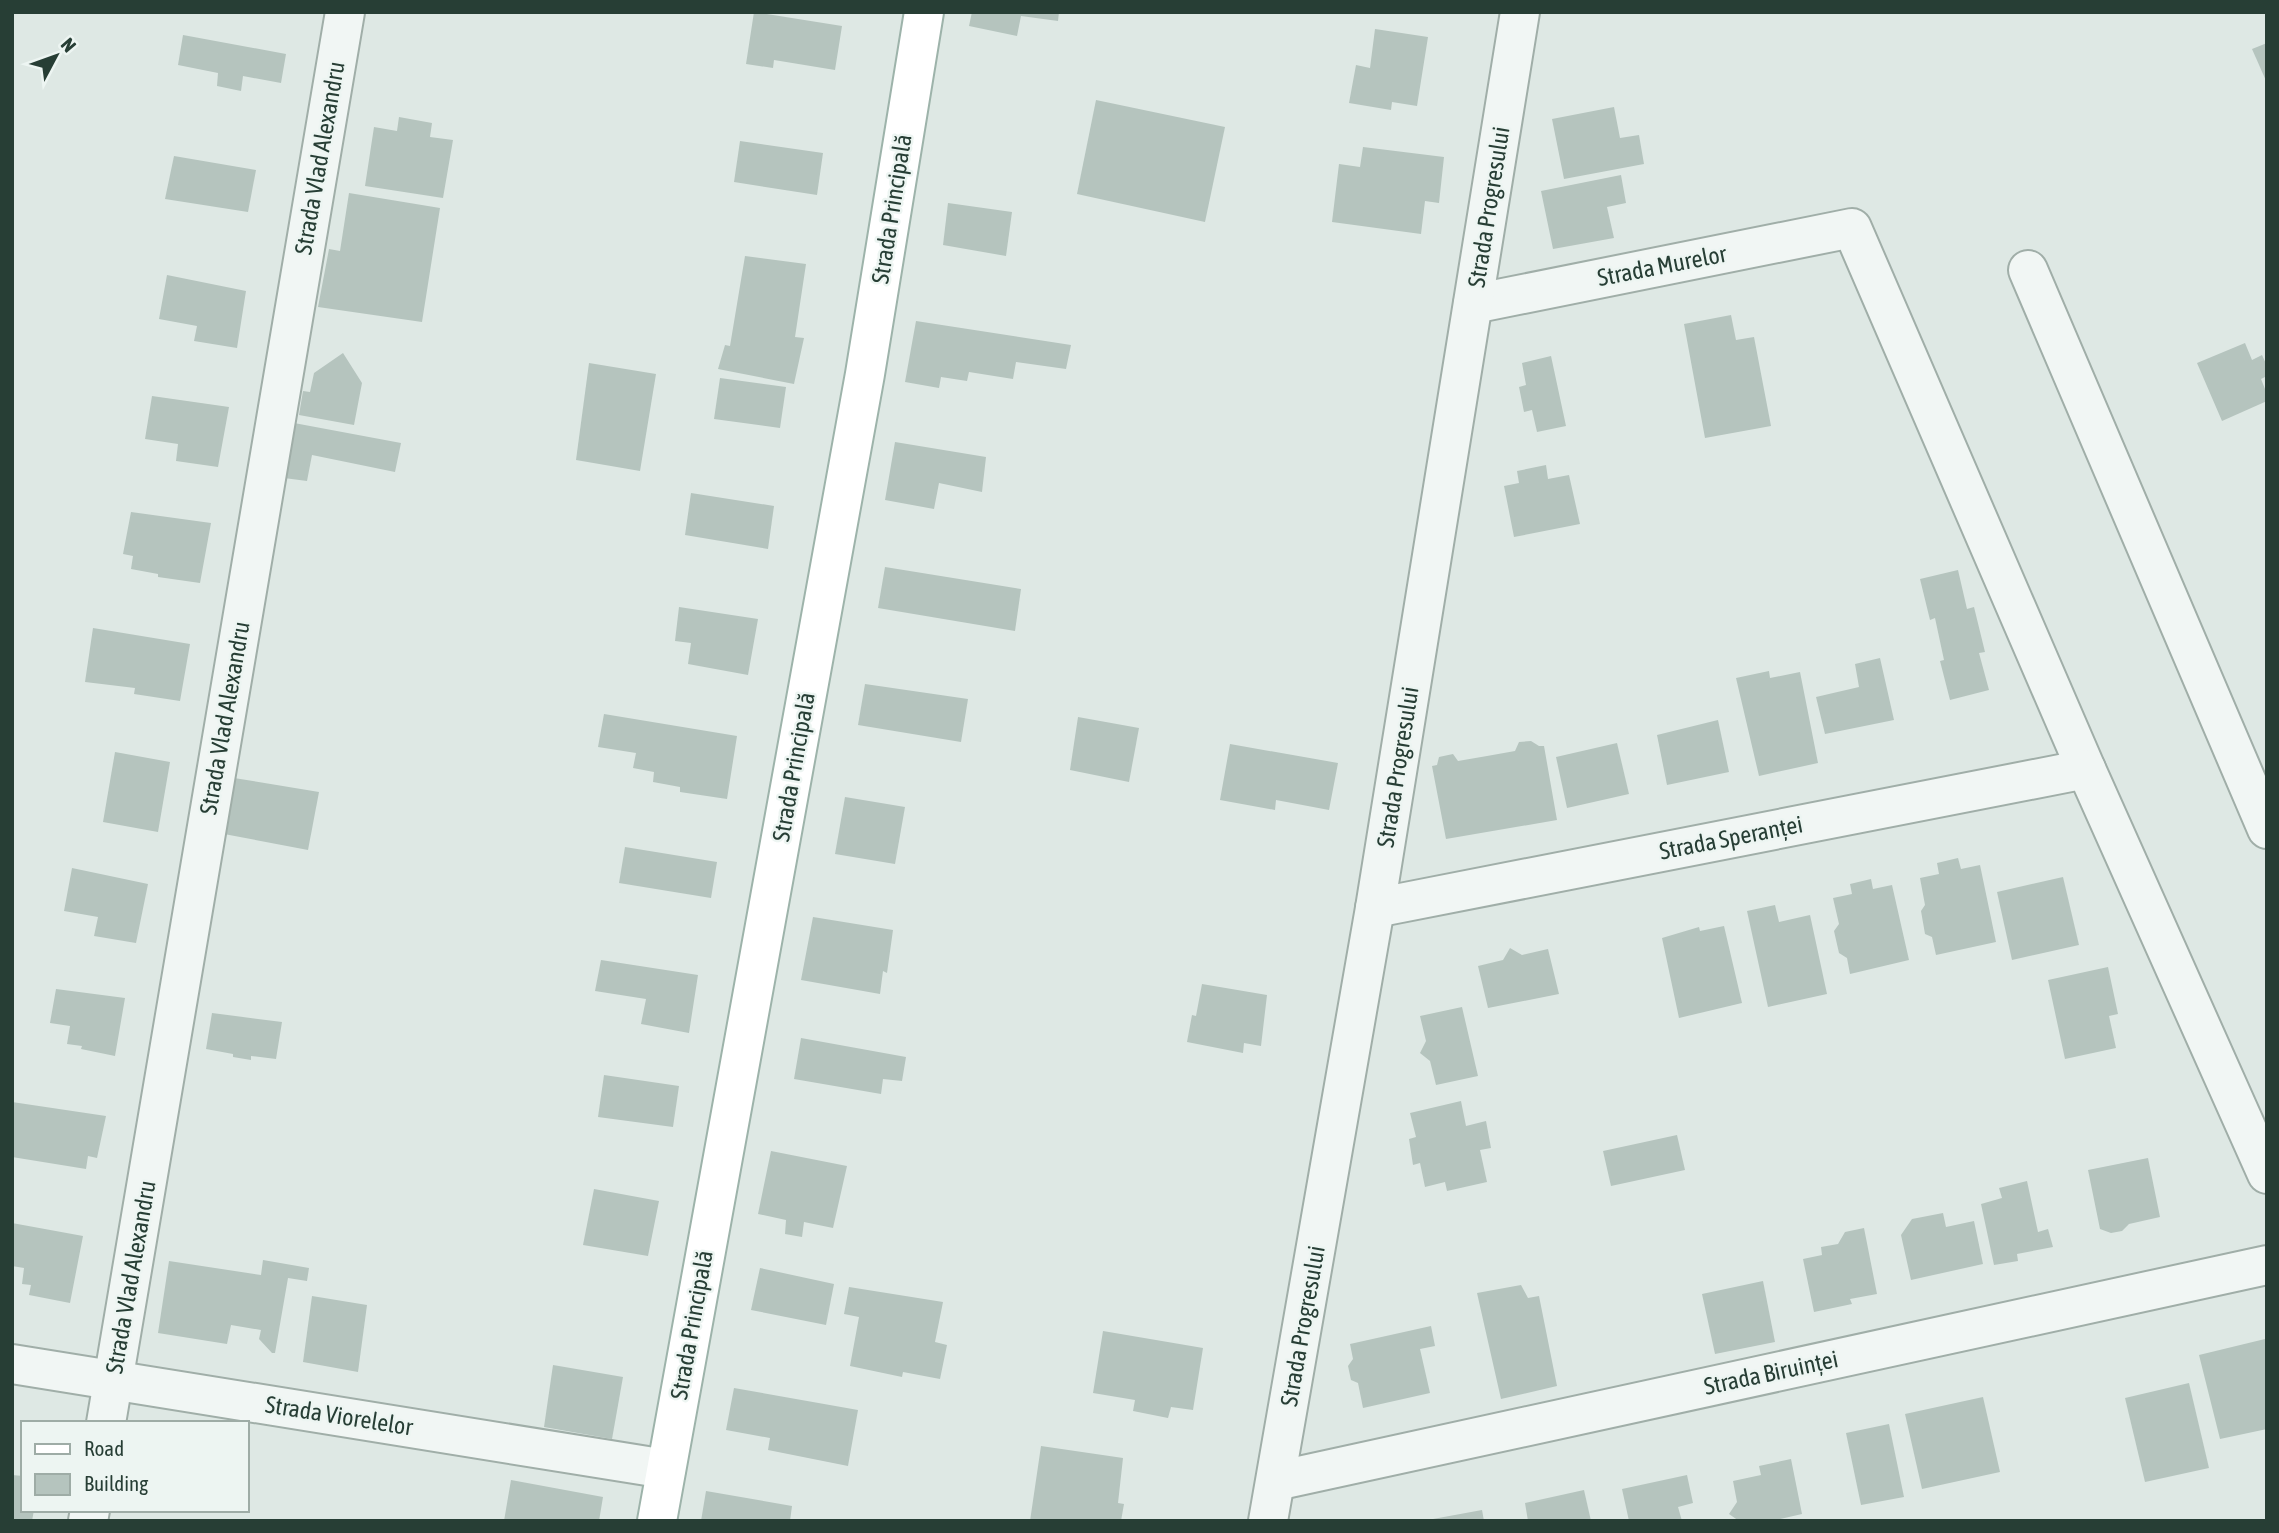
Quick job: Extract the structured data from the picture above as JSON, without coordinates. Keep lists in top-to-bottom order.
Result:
{
  "streets": {
    "main road": ["Strada Principală"],
    "street": [
      "Strada Vlad Alexandru",
      "Strada Progresului",
      "Strada Murelor",
      "Strada Speranței",
      "Strada Biruinței",
      "Strada Viorelelor"
    ]
  },
  "crossings": [
    ["Strada Vlad Alexandru", "Strada Viorelelor"],
    ["Strada Progresului", "Strada Murelor"],
    ["Strada Progresului", "Strada Speranței"],
    ["Strada Progresului", "Strada Biruinței"],
    ["Strada Principală", "Strada Viorelelor"],
    ["Strada Murelor", "Strada Speranței"]
  ],
  "legend": ["Road", "Building"],
  "north": "top right"
}
